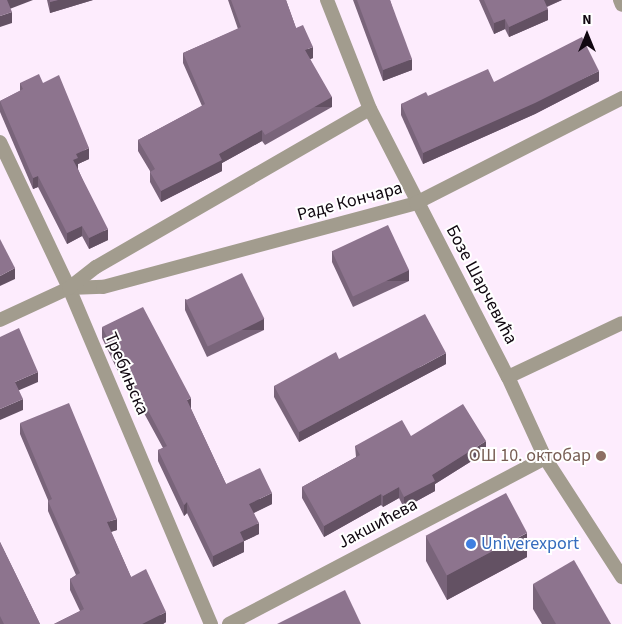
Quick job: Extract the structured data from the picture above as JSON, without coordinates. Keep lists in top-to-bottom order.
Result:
{
  "streets": {
    "street": [
      "Раде Кончара",
      "Бозе Шарчевића",
      "Требињска",
      "Јакшићева"
    ]
  },
  "crossings": [
    ["Раде Кончара", "Бозе Шарчевића"],
    ["Раде Кончара", "Требињска"],
    ["Бозе Шарчевића", "Јакшићева"]
  ],
  "places": ["ОШ 10. октобар", "Univerexport"],
  "north": "top"
}
